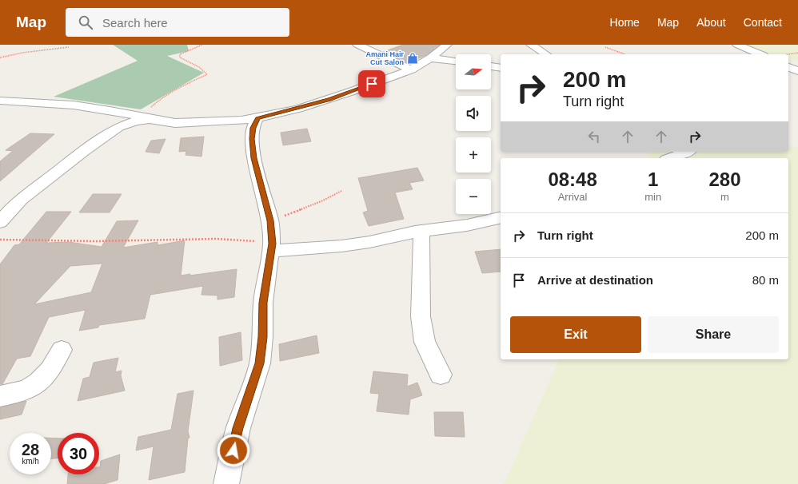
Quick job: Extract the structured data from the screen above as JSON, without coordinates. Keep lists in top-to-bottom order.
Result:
{
  "places": {
    "shop": ["Amani Hair Cut Salon"]
  },
  "north": "right",
  "page": {
    "header": "Map",
    "search": "Search here",
    "nav": [
      "Home",
      "Map",
      "About",
      "Contact"
    ],
    "map_buttons": ["+", "−"],
    "turn": ["200 m", "Turn right"],
    "eta": [
      "08:48",
      "Arrival",
      "1",
      "min",
      "280",
      "m"
    ],
    "list": [
      {
        "name": "Turn right",
        "value": "200 m"
      },
      {
        "name": "Arrive at destination",
        "value": "80 m"
      }
    ],
    "buttons": ["Exit", "Share"],
    "speed": "28 km/h",
    "limit": "30"
  }
}
